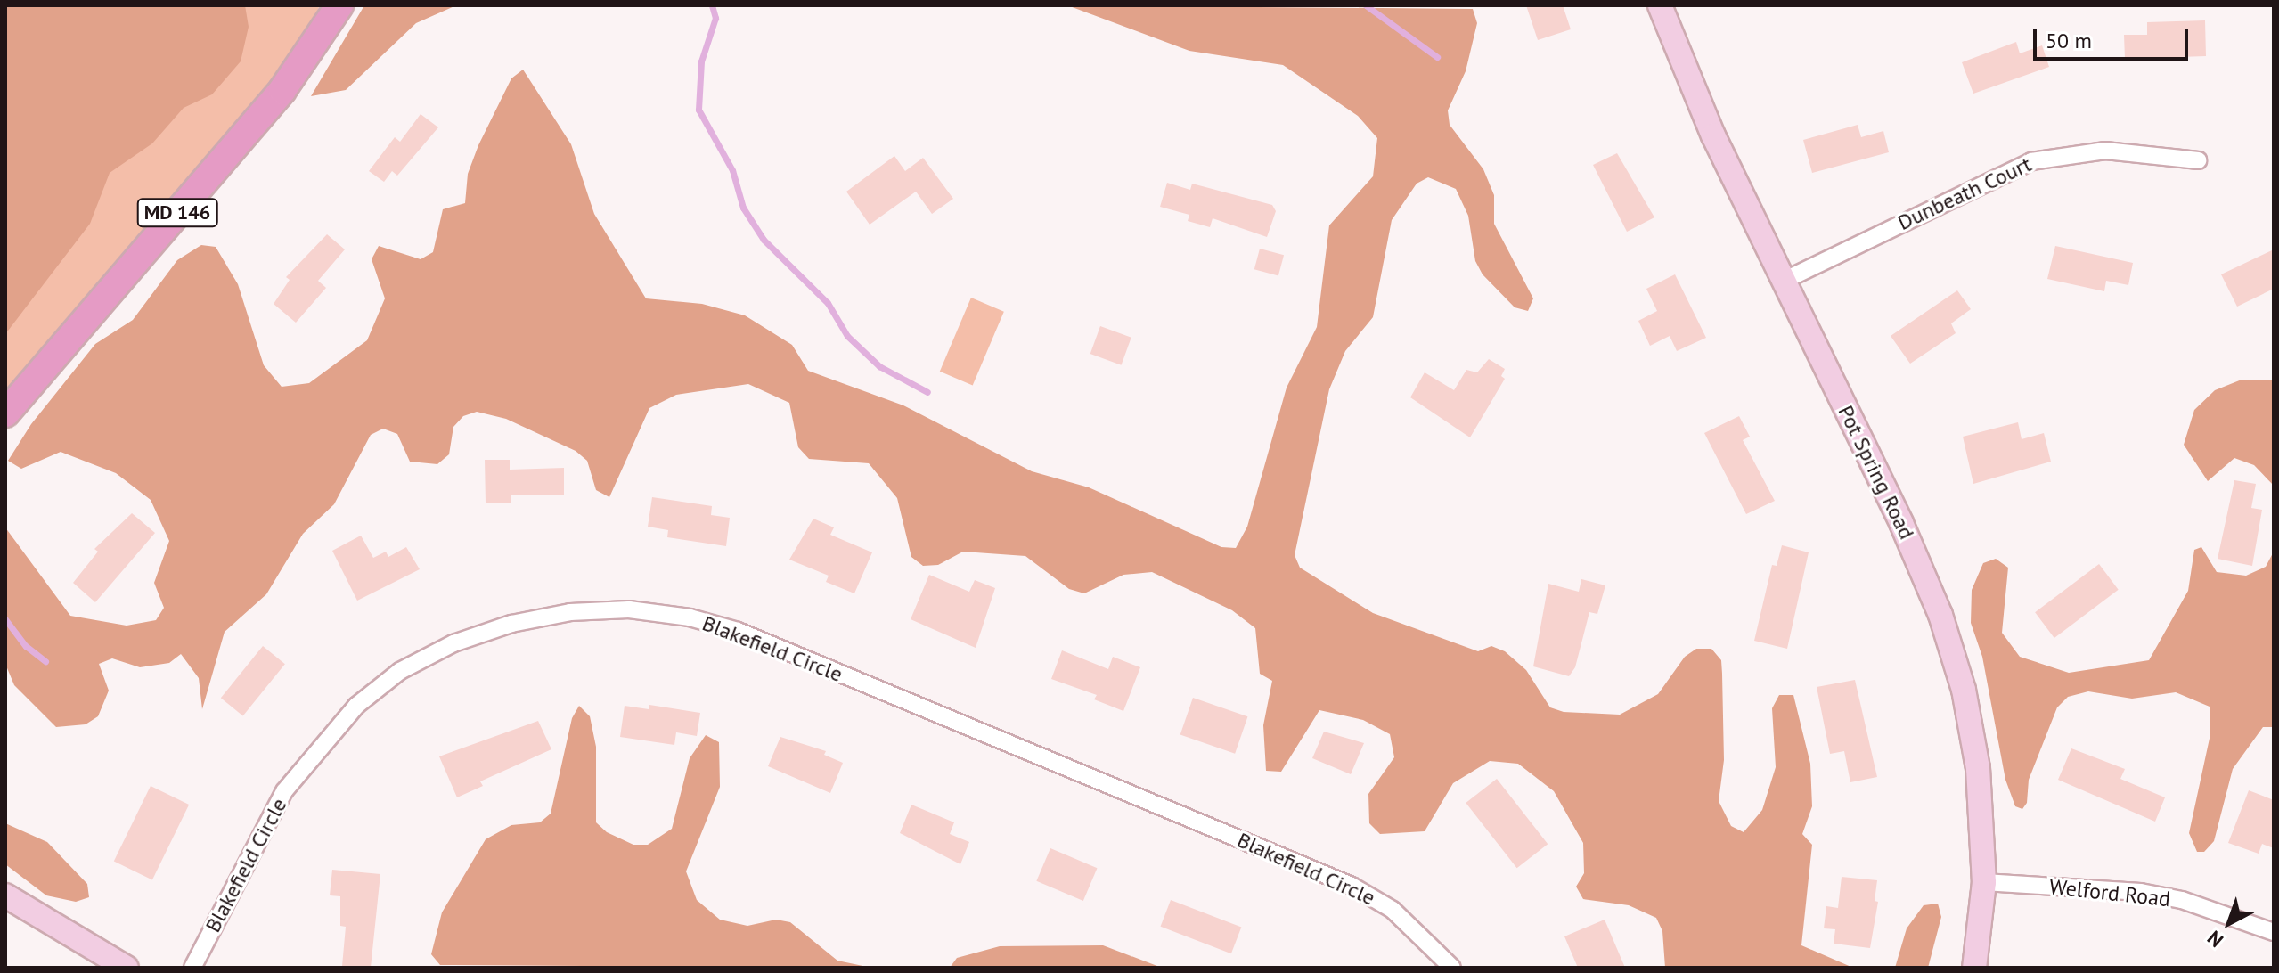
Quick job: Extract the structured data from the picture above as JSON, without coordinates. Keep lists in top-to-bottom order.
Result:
{
  "streets": {
    "main road": ["MD 146"],
    "street": [
      "Dunbeath Court",
      "Pot Spring Road",
      "Blakefield Circle",
      "Welford Road"
    ]
  },
  "crossings": [
    ["Dunbeath Court", "Pot Spring Road"],
    ["Pot Spring Road", "Welford Road"]
  ],
  "scale_bar": "50 m",
  "north": "bottom left"
}
